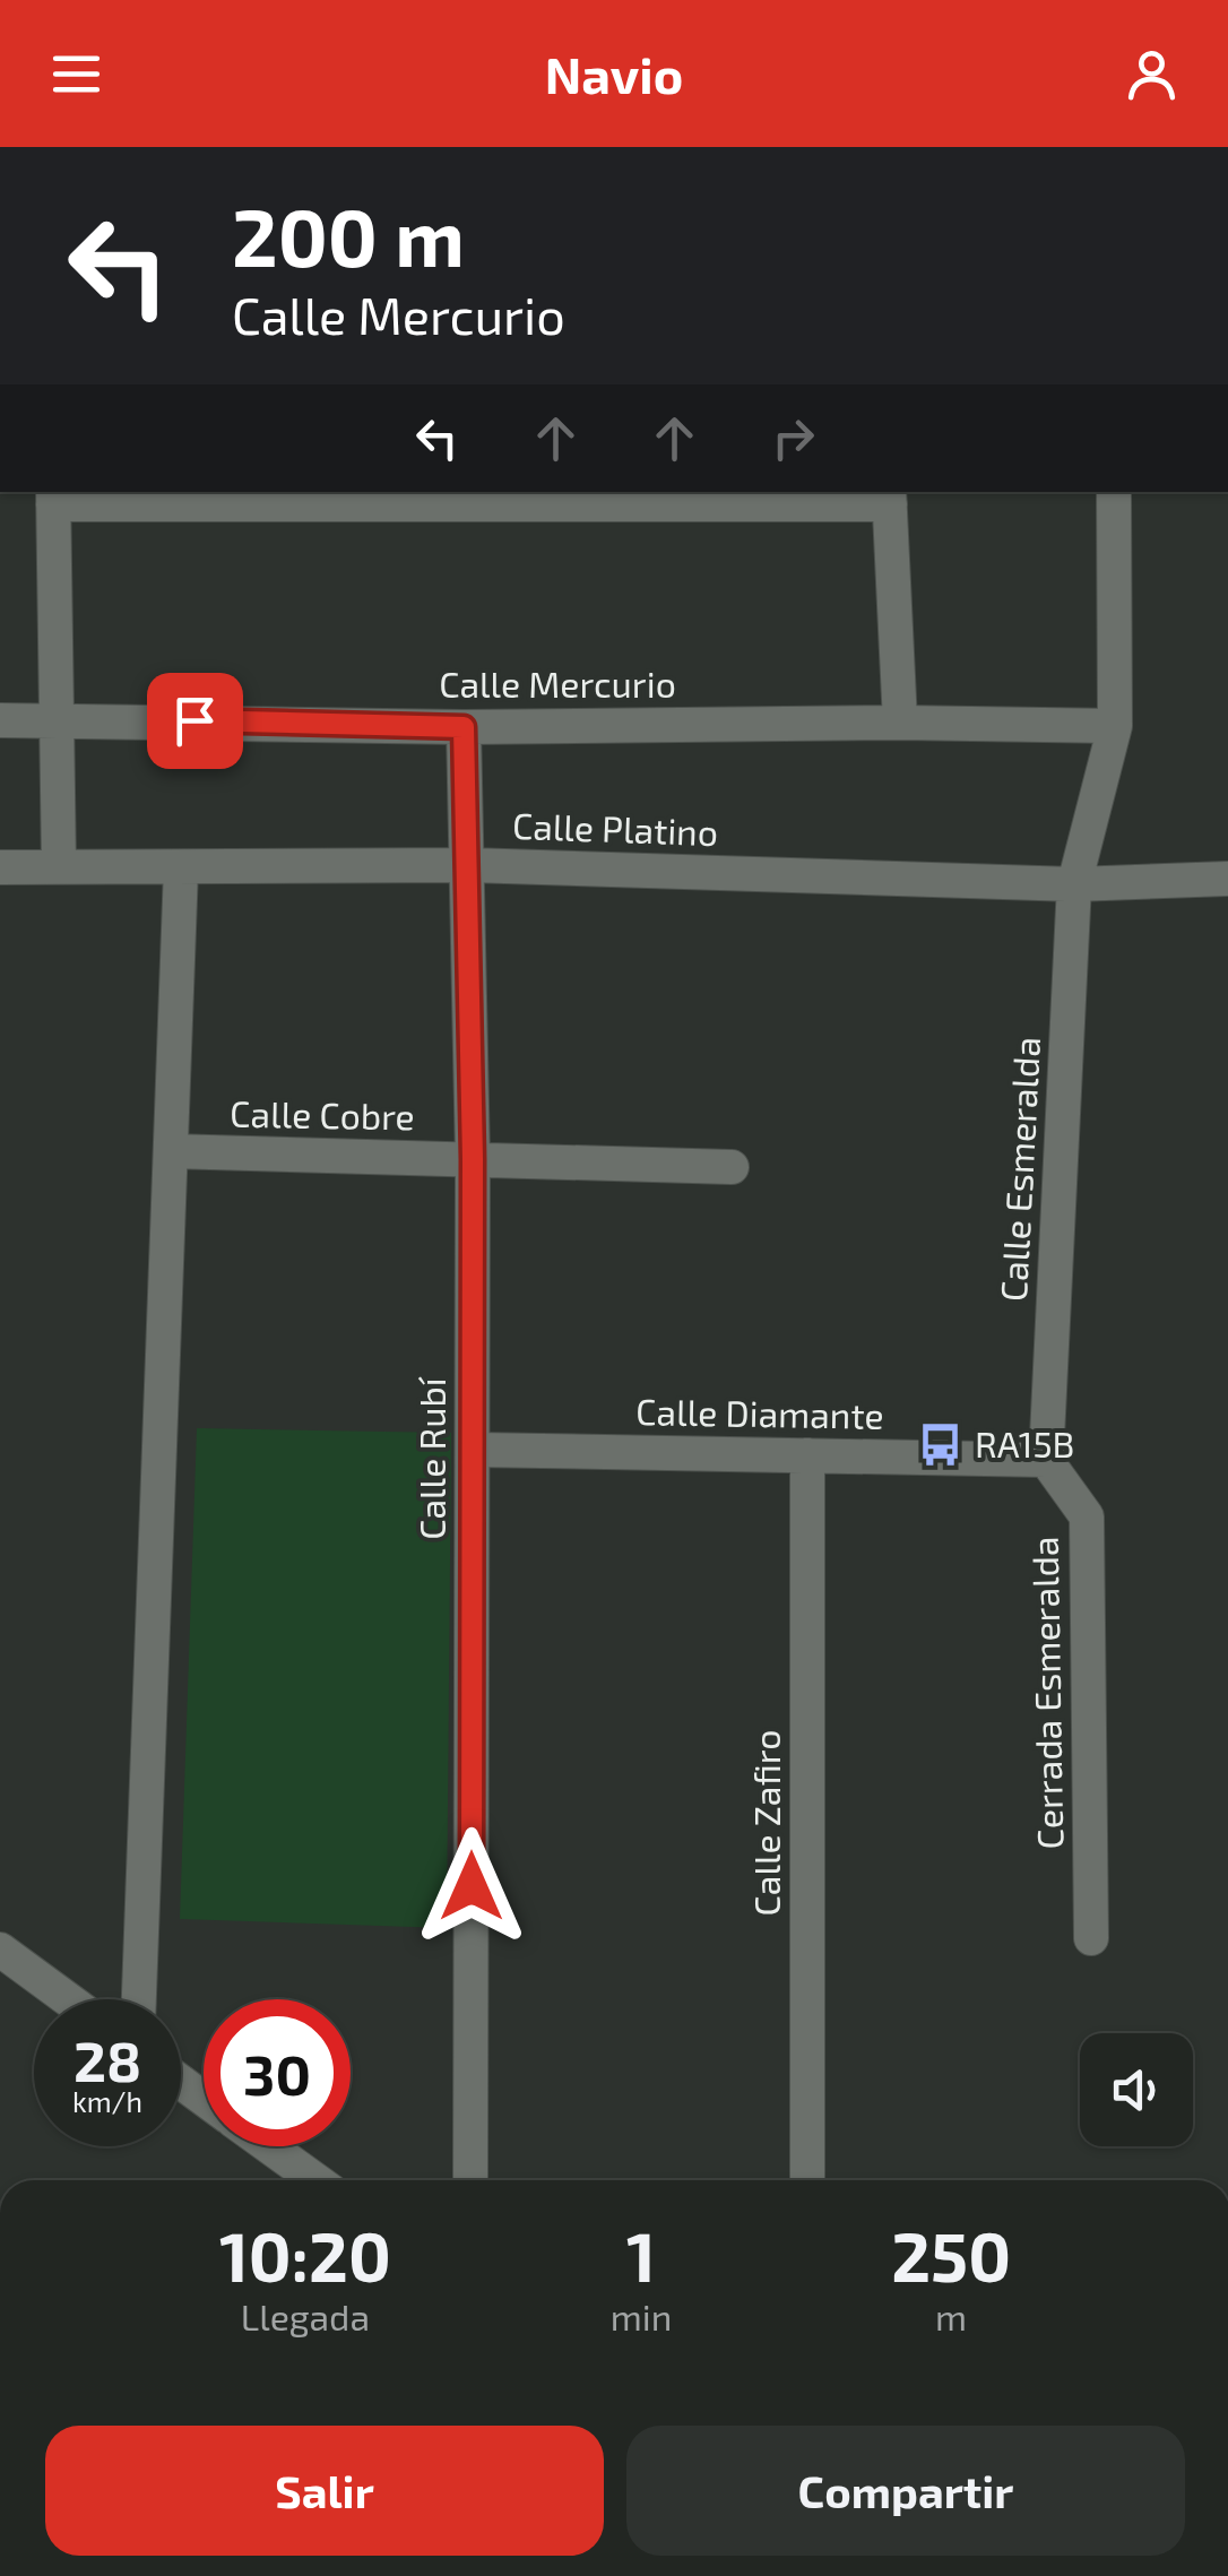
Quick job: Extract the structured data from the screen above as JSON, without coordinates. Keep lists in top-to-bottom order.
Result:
{
  "streets": {
    "street": [
      "Calle Mercurio",
      "Calle Platino",
      "Calle Cobre",
      "Calle Esmeralda",
      "Calle Diamante",
      "Calle Rubí",
      "Cerrada Esmeralda",
      "Calle Zafiro"
    ]
  },
  "crossings": [
    ["Calle Mercurio", "Calle Esmeralda"],
    ["Calle Mercurio", "Calle Rubí"],
    ["Calle Platino", "Calle Esmeralda"],
    ["Calle Platino", "Calle Rubí"],
    ["Calle Cobre", "Calle Rubí"],
    ["Calle Esmeralda", "Calle Diamante"],
    ["Calle Esmeralda", "Cerrada Esmeralda"],
    ["Calle Diamante", "Calle Rubí"],
    ["Calle Diamante", "Cerrada Esmeralda"],
    ["Calle Diamante", "Calle Zafiro"]
  ],
  "places": {
    "bus stop": ["RA15B"]
  },
  "page": {
    "header": "Navio",
    "turn": ["200 m", "Calle Mercurio"],
    "speed": "28 km/h",
    "limit": "30",
    "eta": [
      "10:20",
      "Llegada",
      "1",
      "min",
      "250",
      "m"
    ],
    "buttons": ["Salir", "Compartir"]
  }
}
